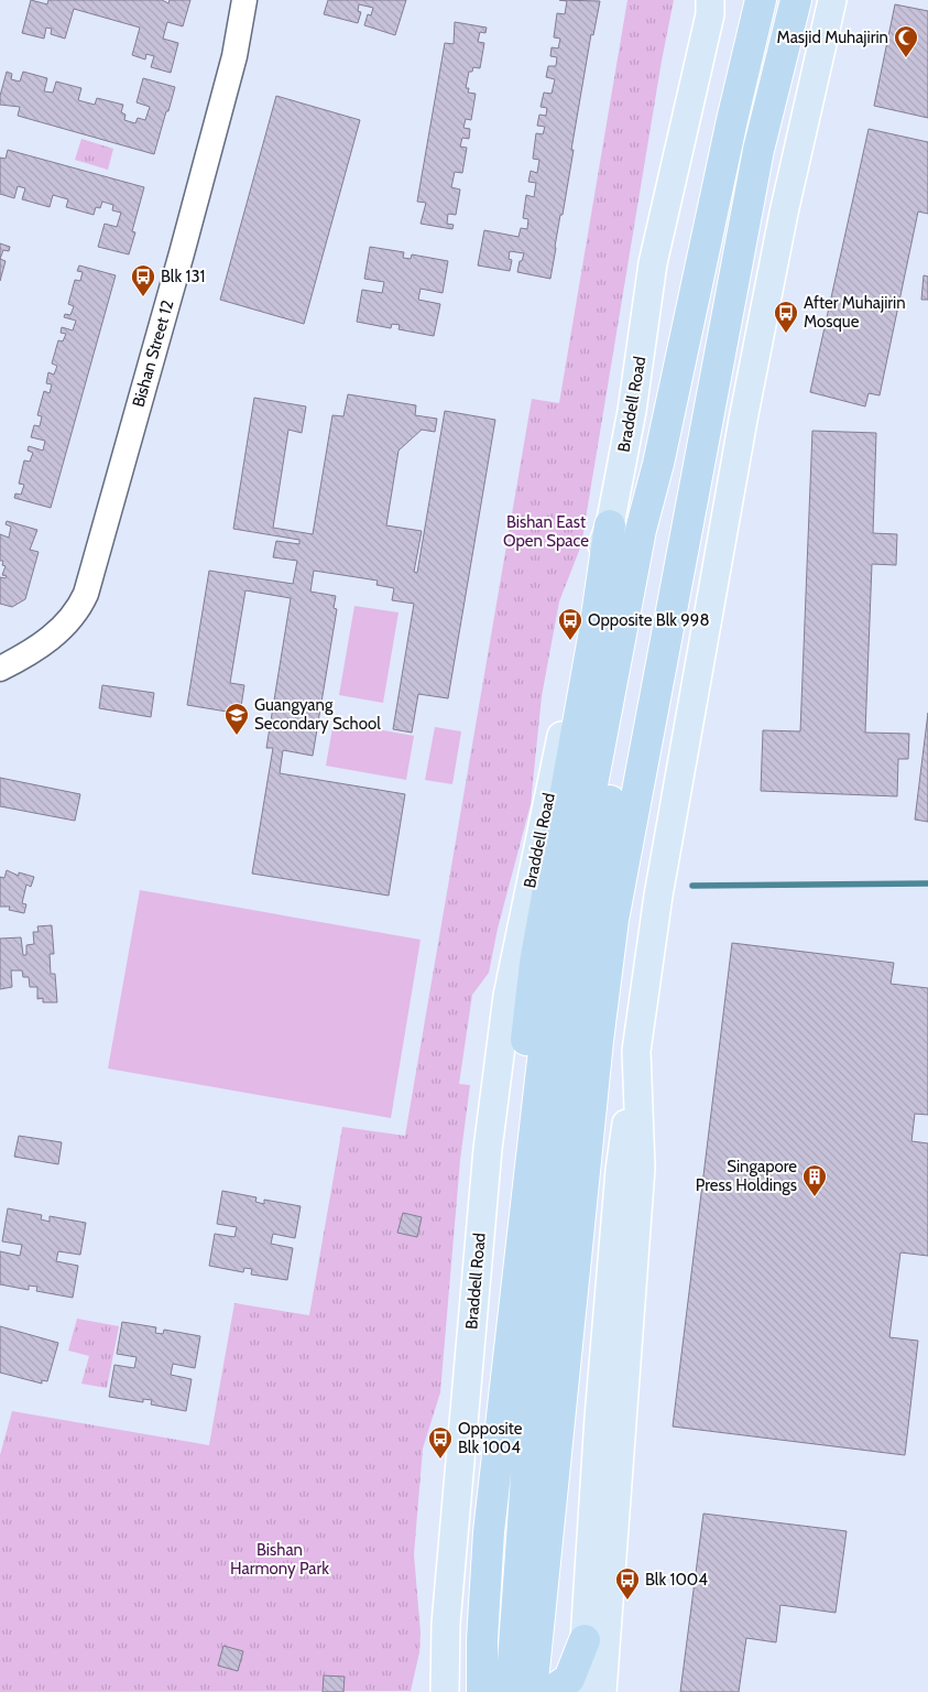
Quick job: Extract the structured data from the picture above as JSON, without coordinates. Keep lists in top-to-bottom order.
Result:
{
  "streets": {
    "main road": ["Braddell Road"],
    "street": ["Bishan Street 12"]
  },
  "parks": ["Bishan East Open Space", "Bishan Harmony Park"],
  "places": {
    "mosque": ["Masjid Muhajirin"],
    "bus stop": [
      "Blk 131",
      "After Muhajirin Mosque",
      "Opposite Blk 998",
      "Opposite Blk 1004",
      "Blk 1004"
    ],
    "school or university": ["Guangyang Secondary School"],
    "building": ["Singapore Press Holdings"]
  }
}
